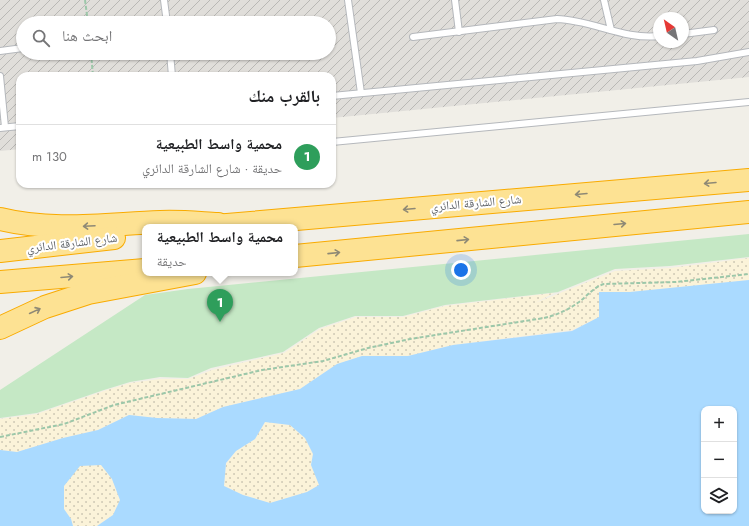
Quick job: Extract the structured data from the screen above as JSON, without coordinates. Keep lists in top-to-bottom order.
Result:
{
  "streets": {
    "highway": ["شارع الشارقة الدائري"]
  },
  "north": "top left",
  "page": {
    "search": "ابحث هنا",
    "heading": "بالقرب منك",
    "list": [
      {
        "mark": "1",
        "name": "محمية واسط الطبيعية",
        "note": "حديقة · شارع الشارقة الدائري",
        "value": "130 m"
      }
    ],
    "popup": ["محمية واسط الطبيعية", "حديقة"],
    "pins": "1",
    "map_buttons": ["+", "−"]
  }
}
